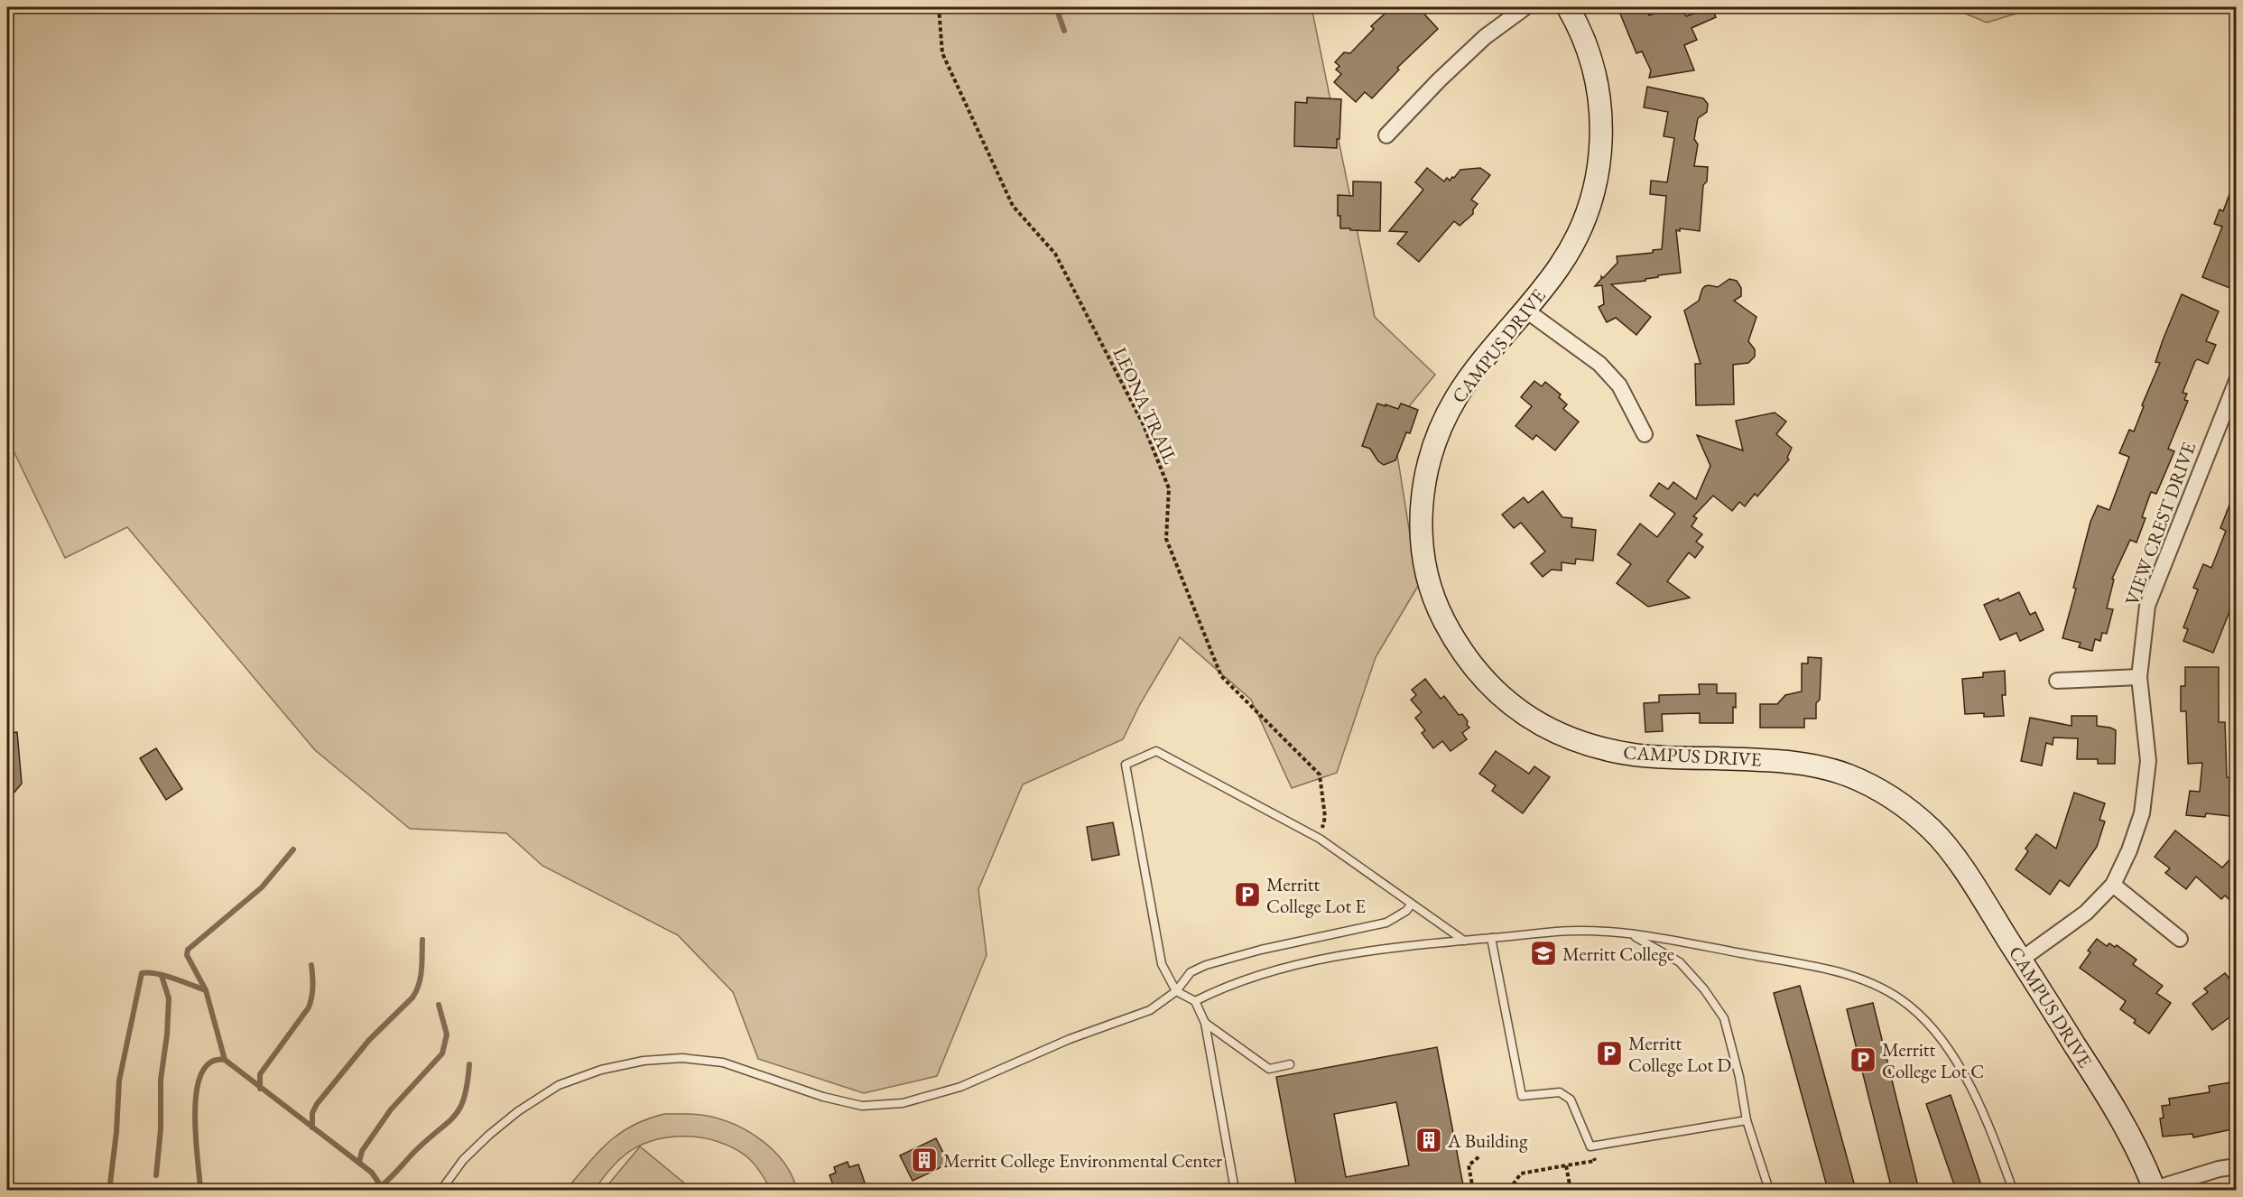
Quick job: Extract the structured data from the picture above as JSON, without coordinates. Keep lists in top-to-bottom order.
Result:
{
  "streets": {
    "street": ["CAMPUS DRIVE", "VIEW CREST DRIVE"],
    "path": ["LEONA TRAIL"]
  },
  "crossings": [
    ["CAMPUS DRIVE", "VIEW CREST DRIVE"]
  ],
  "places": {
    "parking": ["Merritt College Lot E", "Merritt College Lot D", "Merritt College Lot C"],
    "school or university": ["Merritt College"],
    "building": ["A Building", "Merritt College Environmental Center"]
  }
}
